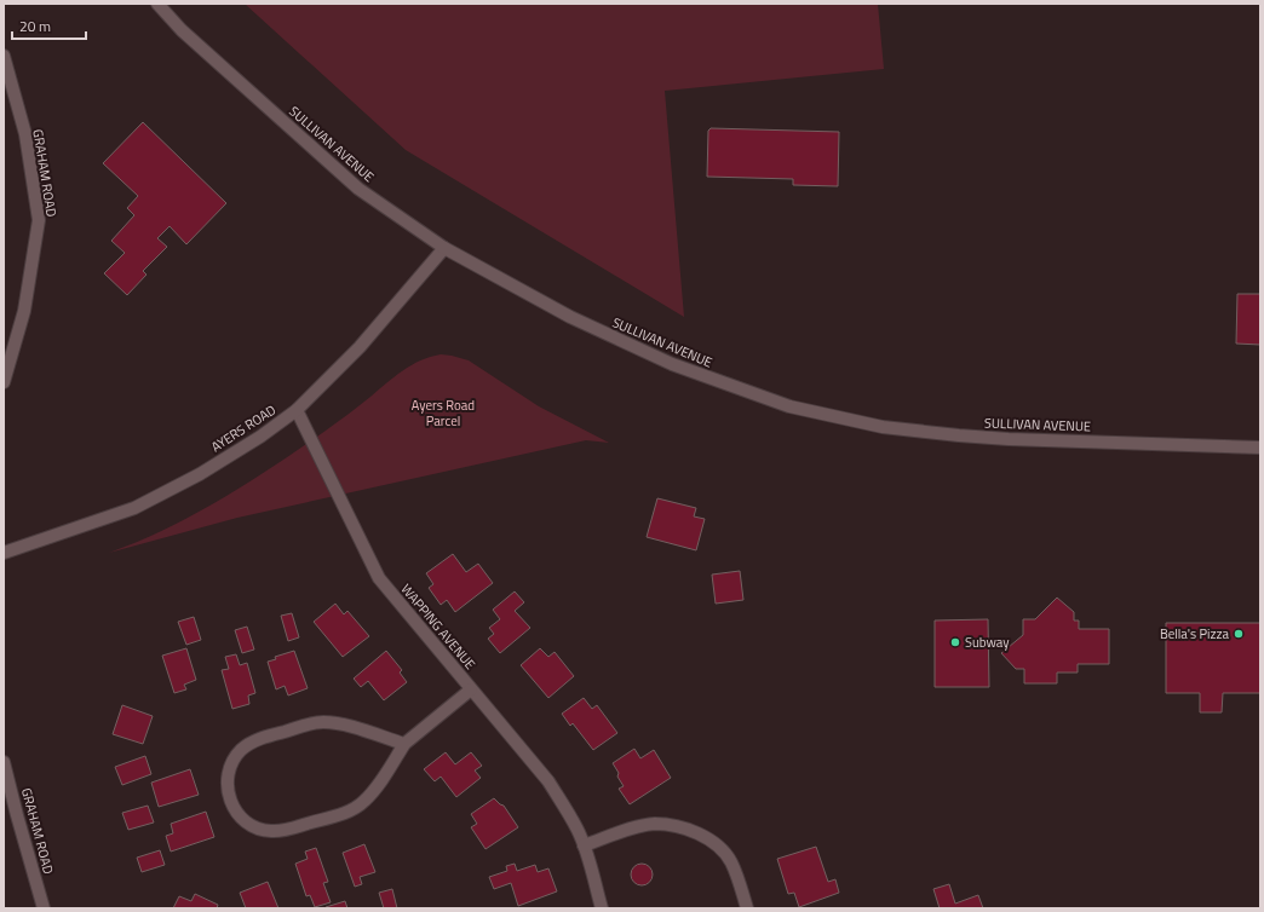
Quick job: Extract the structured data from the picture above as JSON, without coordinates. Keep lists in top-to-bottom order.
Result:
{
  "streets": {
    "street": [
      "SULLIVAN AVENUE",
      "GRAHAM ROAD",
      "AYERS ROAD",
      "WAPPING AVENUE"
    ]
  },
  "crossings": [
    ["SULLIVAN AVENUE", "AYERS ROAD"],
    ["AYERS ROAD", "WAPPING AVENUE"]
  ],
  "parks": ["Ayers Road Parcel"],
  "places": ["Bella's Pizza", "Subway"],
  "scale_bar": "20 m"
}
